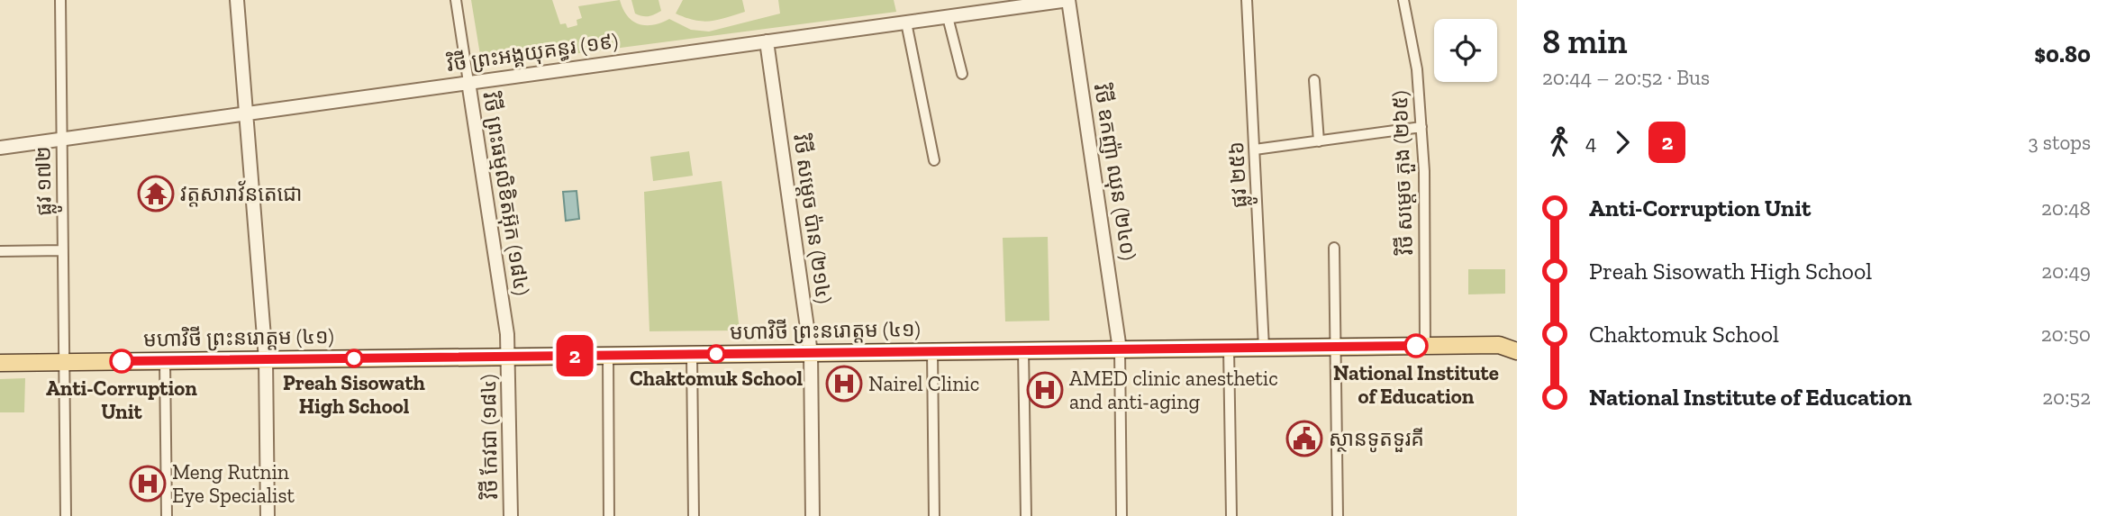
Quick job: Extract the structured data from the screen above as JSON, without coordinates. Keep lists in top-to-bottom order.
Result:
{
  "streets": {
    "main road": ["មហាវិថី ព្រះនរោត្តម (៤១)"],
    "street": [
      "វិថី ព្រះអង្គយុគន្ធរ (១៩)",
      "វិថី ឧកញ៉ា ឈុន (២៤០)",
      "វិថី សម្តេច ភួង (២៦៥)",
      "ផ្លូវ ២៥៦",
      "ផ្លូវ ១៧២",
      "វិថី ព្រះធម្មលិខិតអ៊ុក (១៨៤)",
      "វិថី សម្តេច ប៉ាន (២១៤)",
      "វិថី កែវជា (១៨៤)"
    ]
  },
  "crossings": [
    ["វិថី ព្រះអង្គយុគន្ធរ (១៩)", "វិថី ឧកញ៉ា ឈុន (២៤០)"],
    ["វិថី ព្រះអង្គយុគន្ធរ (១៩)", "ផ្លូវ ១៧២"],
    ["វិថី ព្រះអង្គយុគន្ធរ (១៩)", "វិថី ព្រះធម្មលិខិតអ៊ុក (១៨៤)"],
    ["វិថី ព្រះអង្គយុគន្ធរ (១៩)", "វិថី សម្តេច ប៉ាន (២១៤)"],
    ["វិថី ឧកញ៉ា ឈុន (២៤០)", "មហាវិថី ព្រះនរោត្តម (៤១)"],
    ["វិថី សម្តេច ភួង (២៦៥)", "មហាវិថី ព្រះនរោត្តម (៤១)"],
    ["ផ្លូវ ២៥៦", "មហាវិថី ព្រះនរោត្តម (៤១)"],
    ["ផ្លូវ ១៧២", "មហាវិថី ព្រះនរោត្តម (៤១)"],
    ["វិថី ព្រះធម្មលិខិតអ៊ុក (១៨៤)", "មហាវិថី ព្រះនរោត្តម (៤១)"],
    ["វិថី ព្រះធម្មលិខិតអ៊ុក (១៨៤)", "វិថី កែវជា (១៨៤)"],
    ["វិថី សម្តេច ប៉ាន (២១៤)", "មហាវិថី ព្រះនរោត្តម (៤១)"],
    ["មហាវិថី ព្រះនរោត្តម (៤១)", "វិថី កែវជា (១៨៤)"]
  ],
  "places": {
    "temple": ["វត្តសារាវ័នតេជោ"],
    "other": [
      "National Institute of Education",
      "Chaktomuk School",
      "Preah Sisowath High School",
      "Anti-Corruption Unit"
    ],
    "hospital": ["Nairel Clinic", "AMED clinic anesthetic and anti-aging", "Meng Rutnin Eye Specialist"],
    "public building": ["ស្ថានទូតទួរគី"]
  },
  "lines": ["bus line 2"],
  "page": {
    "on_map": "2",
    "heading": ["8 min", "20:44 – 20:52 · Bus", "$0.80"],
    "legs": ["4", "2", "3 stops"],
    "list": [
      {
        "name": "Anti-Corruption Unit",
        "value": "20:48"
      },
      {
        "name": "Preah Sisowath High School",
        "value": "20:49"
      },
      {
        "name": "Chaktomuk School",
        "value": "20:50"
      },
      {
        "name": "National Institute of Education",
        "value": "20:52"
      }
    ]
  }
}
